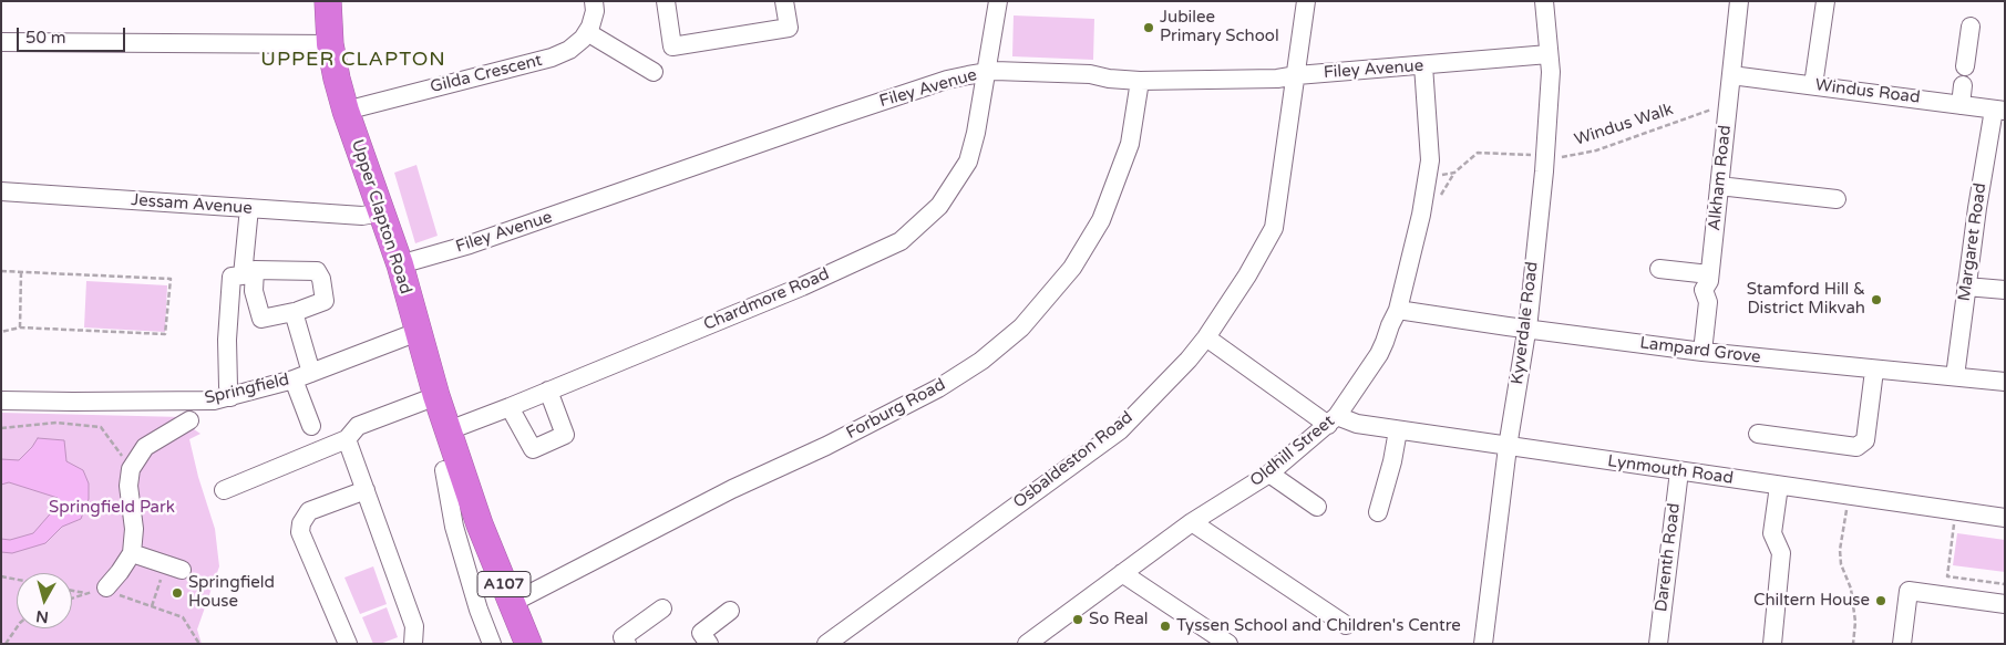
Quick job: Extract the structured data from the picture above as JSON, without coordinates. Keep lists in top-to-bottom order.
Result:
{
  "streets": {
    "highway": ["Upper Clapton Road", "A107"],
    "street": [
      "Filey Avenue",
      "Gilda Crescent",
      "Windus Road",
      "Alkham Road",
      "Jessam Avenue",
      "Margaret Road",
      "Chardmore Road",
      "Kyverdale Road",
      "Lampard Grove",
      "Springfield",
      "Forburg Road",
      "Oldhill Street",
      "Osbaldeston Road",
      "Lynmouth Road",
      "Darenth Road"
    ],
    "path": ["Windus Walk"]
  },
  "crossings": [
    ["Filey Avenue", "Upper Clapton Road"],
    ["Filey Avenue", "Chardmore Road"],
    ["Filey Avenue", "Kyverdale Road"],
    ["Filey Avenue", "Forburg Road"],
    ["Filey Avenue", "Oldhill Street"],
    ["Filey Avenue", "Osbaldeston Road"],
    ["Gilda Crescent", "Upper Clapton Road"],
    ["Windus Road", "Alkham Road"],
    ["Windus Road", "Margaret Road"],
    ["Alkham Road", "Lampard Grove"],
    ["Jessam Avenue", "Upper Clapton Road"],
    ["Upper Clapton Road", "Chardmore Road"],
    ["Upper Clapton Road", "Springfield"],
    ["Upper Clapton Road", "A107"],
    ["Margaret Road", "Lampard Grove"],
    ["Chardmore Road", "A107"],
    ["Kyverdale Road", "Lampard Grove"],
    ["Kyverdale Road", "Lynmouth Road"],
    ["Lampard Grove", "Oldhill Street"],
    ["Forburg Road", "A107"],
    ["Oldhill Street", "Lynmouth Road"],
    ["Osbaldeston Road", "Lynmouth Road"],
    ["Lynmouth Road", "Darenth Road"]
  ],
  "districts": ["UPPER CLAPTON"],
  "parks": ["Springfield Park"],
  "places": [
    "Jubilee Primary School",
    "Stamford Hill & District Mikvah",
    "Springfield House",
    "Chiltern House",
    "So Real",
    "Tyssen School and Children's Centre"
  ],
  "scale_bar": "50 m",
  "north": "bottom"
}
